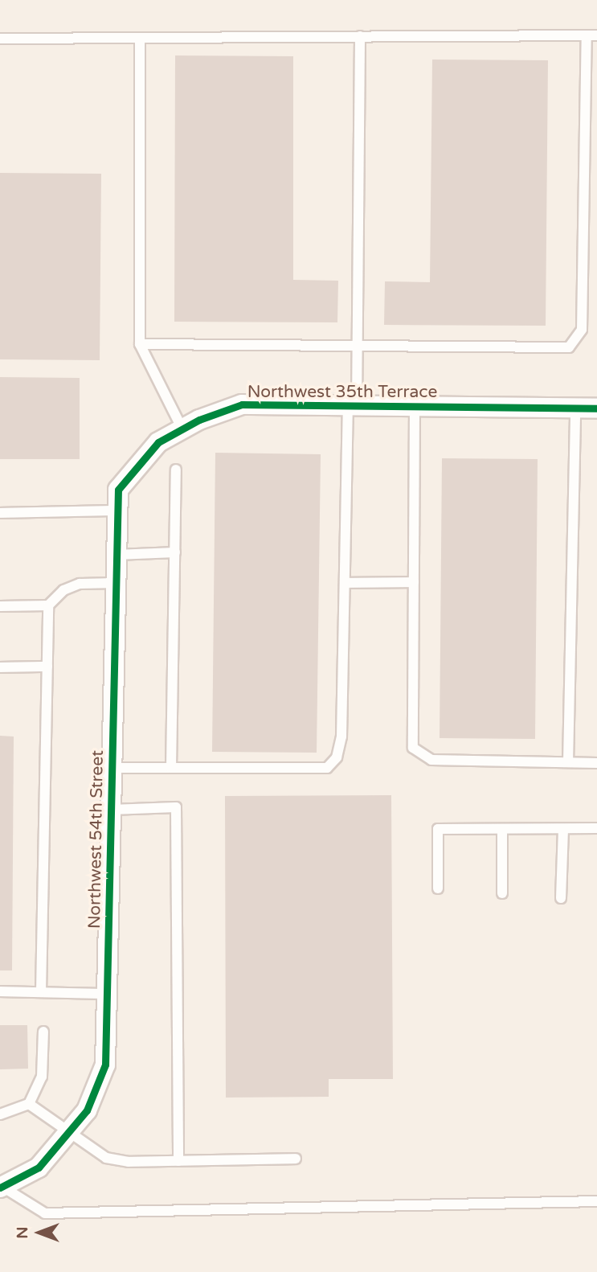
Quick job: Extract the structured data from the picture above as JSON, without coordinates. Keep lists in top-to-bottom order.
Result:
{
  "streets": {
    "street": ["Northwest 35th Terrace", "Northwest 54th Street"]
  },
  "crossings": [
    ["Northwest 35th Terrace", "Northwest 54th Street"]
  ],
  "north": "left"
}
